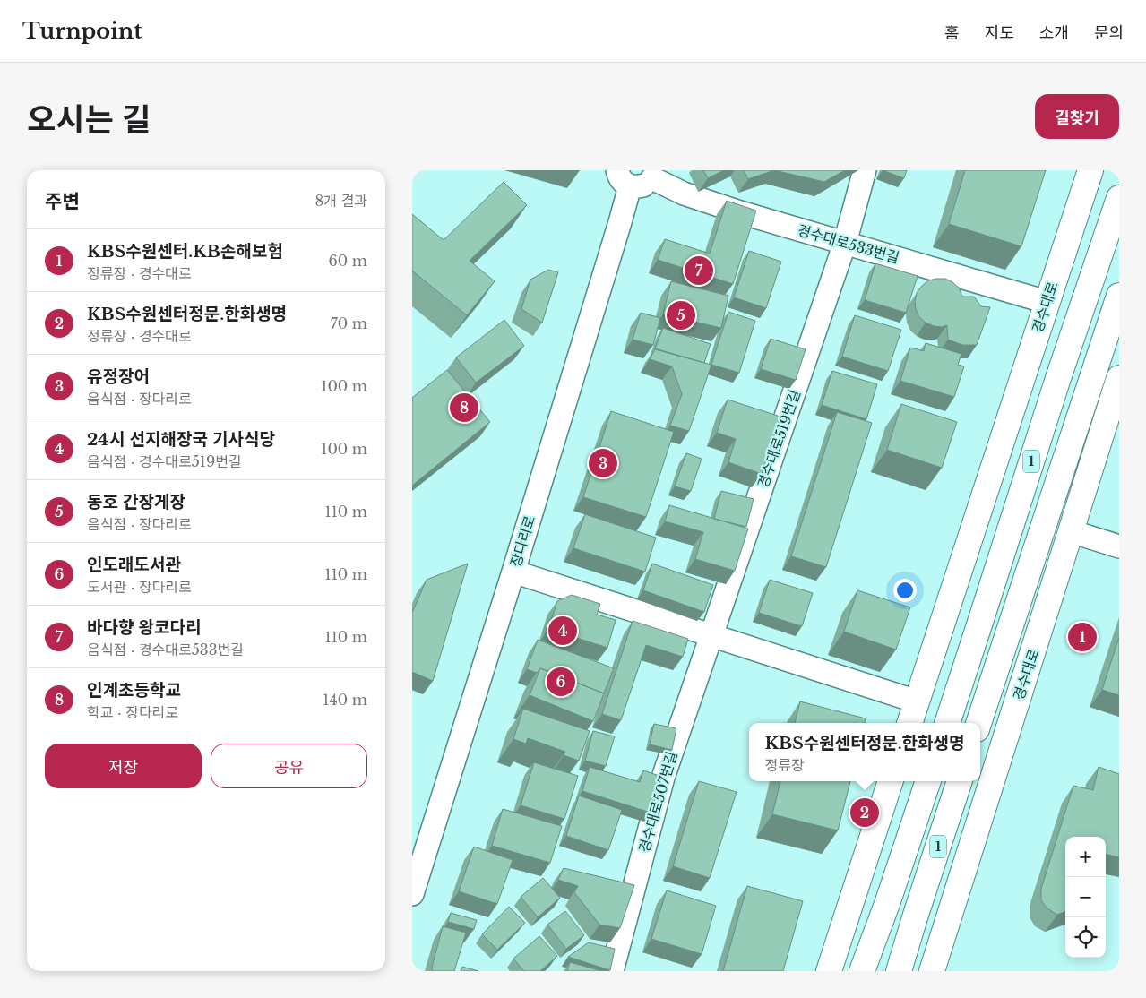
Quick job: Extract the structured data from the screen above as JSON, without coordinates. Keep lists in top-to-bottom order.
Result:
{
  "streets": {
    "main road": ["경수대로", "1"],
    "street": [
      "경수대로533번길",
      "경수대로519번길",
      "장다리로",
      "경수대로507번길"
    ]
  },
  "crossings": [
    ["경수대로533번길", "경수대로"],
    ["경수대로533번길", "경수대로519번길"],
    ["경수대로519번길", "경수대로507번길"]
  ],
  "page": {
    "header": "Turnpoint",
    "nav": [
      "홈",
      "지도",
      "소개",
      "문의"
    ],
    "title": "오시는 길",
    "buttons": [
      "길찾기",
      ["저장", "공유"]
    ],
    "heading": ["주변", "8개 결과"],
    "list": [
      {
        "mark": "1",
        "name": "KBS수원센터.KB손해보험",
        "note": "정류장 · 경수대로",
        "value": "60 m"
      },
      {
        "mark": "2",
        "name": "KBS수원센터정문.한화생명",
        "note": "정류장 · 경수대로",
        "value": "70 m"
      },
      {
        "mark": "3",
        "name": "유정장어",
        "note": "음식점 · 장다리로",
        "value": "100 m"
      },
      {
        "mark": "4",
        "name": "24시 선지해장국 기사식당",
        "note": "음식점 · 경수대로519번길",
        "value": "100 m"
      },
      {
        "mark": "5",
        "name": "동호 간장게장",
        "note": "음식점 · 장다리로",
        "value": "110 m"
      },
      {
        "mark": "6",
        "name": "인도래도서관",
        "note": "도서관 · 장다리로",
        "value": "110 m"
      },
      {
        "mark": "7",
        "name": "바다향 왕코다리",
        "note": "음식점 · 경수대로533번길",
        "value": "110 m"
      },
      {
        "mark": "8",
        "name": "인계초등학교",
        "note": "학교 · 장다리로",
        "value": "140 m"
      }
    ],
    "pins": [
      "7",
      "5",
      "8",
      "3",
      "4",
      "1",
      "6",
      "2"
    ],
    "popup": ["KBS수원센터정문.한화생명", "정류장"],
    "map_buttons": ["+", "−"]
  }
}
